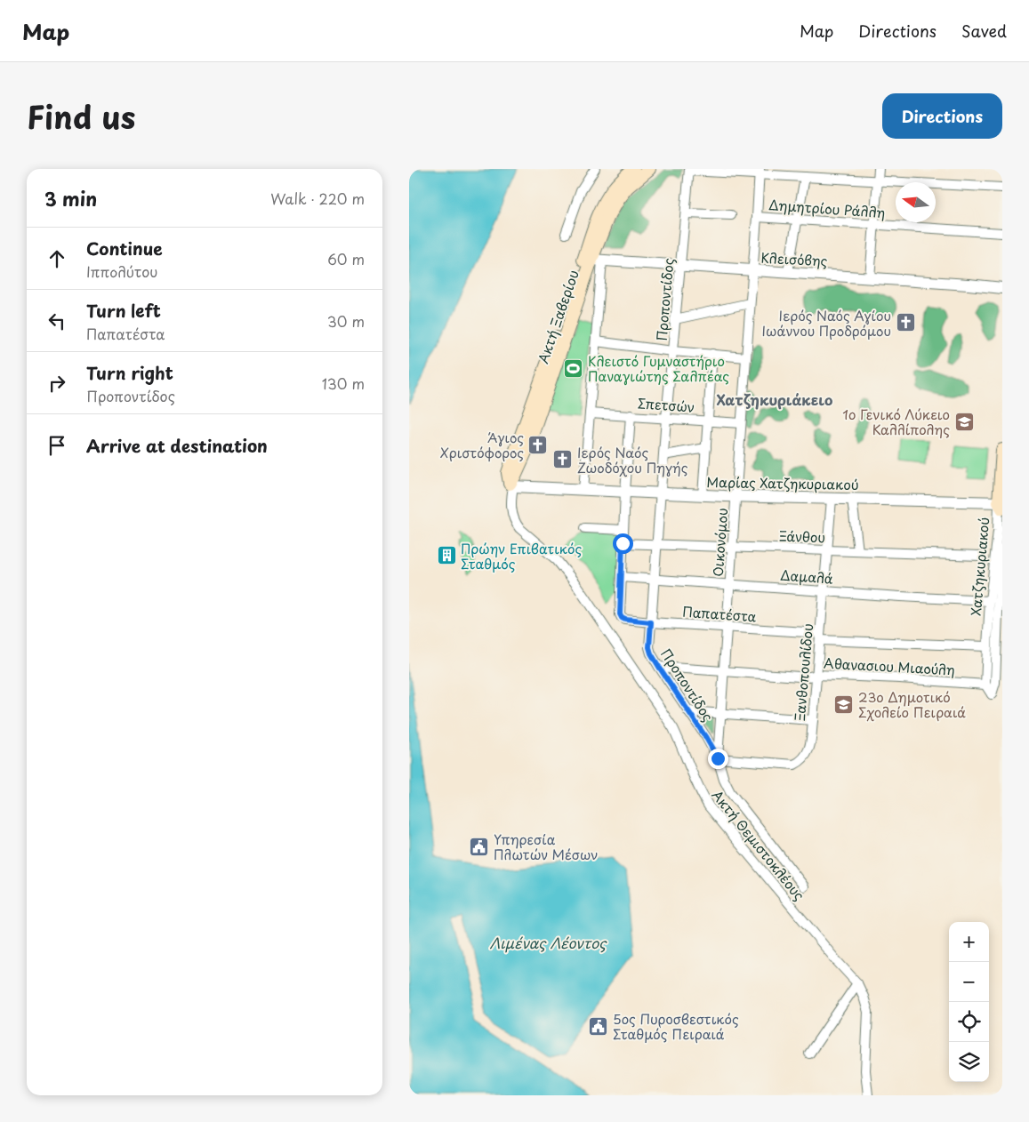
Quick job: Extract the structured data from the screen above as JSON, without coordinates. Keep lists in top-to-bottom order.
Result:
{
  "streets": {
    "main road": ["Ακτή Ξαβερίου", "Χατζηκυριακού"],
    "street": [
      "Δημητρίου Ράλλη",
      "Κλεισόβης",
      "Προποντίδος",
      "Σπετσών",
      "Μαρίας Χατζηκυριακού",
      "Ξάνθου",
      "Οικονόμου",
      "Δαμαλά",
      "Παπατέστα",
      "Αθανασιου Μιαούλη",
      "Ξανθοπουλίδου",
      "Ακτή Θεμιστοκλέους"
    ]
  },
  "crossings": [
    ["Δημητρίου Ράλλη", "Οικονόμου"],
    ["Κλεισόβης", "Προποντίδος"],
    ["Κλεισόβης", "Ακτή Ξαβερίου"],
    ["Κλεισόβης", "Οικονόμου"],
    ["Προποντίδος", "Σπετσών"],
    ["Προποντίδος", "Μαρίας Χατζηκυριακού"],
    ["Προποντίδος", "Ξάνθου"],
    ["Προποντίδος", "Οικονόμου"],
    ["Προποντίδος", "Δαμαλά"],
    ["Προποντίδος", "Παπατέστα"],
    ["Προποντίδος", "Αθανασιου Μιαούλη"],
    ["Προποντίδος", "Ξανθοπουλίδου"],
    ["Ακτή Ξαβερίου", "Μαρίας Χατζηκυριακού"],
    ["Ακτή Ξαβερίου", "Ακτή Θεμιστοκλέους"],
    ["Σπετσών", "Οικονόμου"],
    ["Μαρίας Χατζηκυριακού", "Οικονόμου"],
    ["Μαρίας Χατζηκυριακού", "Χατζηκυριακού"],
    ["Μαρίας Χατζηκυριακού", "Ξανθοπουλίδου"],
    ["Μαρίας Χατζηκυριακού", "Ακτή Θεμιστοκλέους"],
    ["Ξάνθου", "Οικονόμου"],
    ["Ξάνθου", "Ξανθοπουλίδου"],
    ["Οικονόμου", "Δαμαλά"],
    ["Οικονόμου", "Παπατέστα"],
    ["Οικονόμου", "Αθανασιου Μιαούλη"],
    ["Οικονόμου", "Ξανθοπουλίδου"],
    ["Χατζηκυριακού", "Δαμαλά"],
    ["Χατζηκυριακού", "Παπατέστα"],
    ["Χατζηκυριακού", "Αθανασιου Μιαούλη"],
    ["Δαμαλά", "Παπατέστα"],
    ["Δαμαλά", "Ξανθοπουλίδου"],
    ["Παπατέστα", "Ξανθοπουλίδου"],
    ["Αθανασιου Μιαούλη", "Ξανθοπουλίδου"]
  ],
  "districts": ["Χατζηκυριάκειο"],
  "water": ["Λιμένας Λέοντος"],
  "places": {
    "church": ["Ιερός Ναός Αγίου Ιωάννου Προδρόμου", "Άγιος Χριστόφορος", "Ιερός Ναός Ζωοδόχου Πηγής"],
    "sports": ["Κλειστό Γυμναστήριο Παναγιώτης Σαλπέας"],
    "school or university": ["1ο Γενικό Λύκειο Καλλίπολης", "23ο Δημοτικό Σχολείο Πειραιά"],
    "building": ["Πρώην Επιβατικός Σταθμός"],
    "public building": ["Υπηρεσία Πλωτών Μέσων", "5ος Πυροσβεστικός Σταθμός Πειραιά"]
  },
  "north": "left",
  "page": {
    "header": "Map",
    "nav": ["Map", "Directions", "Saved"],
    "title": "Find us",
    "buttons": "Directions",
    "heading": ["3 min", "Walk · 220 m"],
    "list": [
      ["Continue", "Ιππολύτου", "60 m"],
      ["Turn left", "Παπατέστα", "30 m"],
      ["Turn right", "Προποντίδος", "130 m"],
      "Arrive at destination"
    ],
    "map_buttons": ["+", "−"]
  }
}
